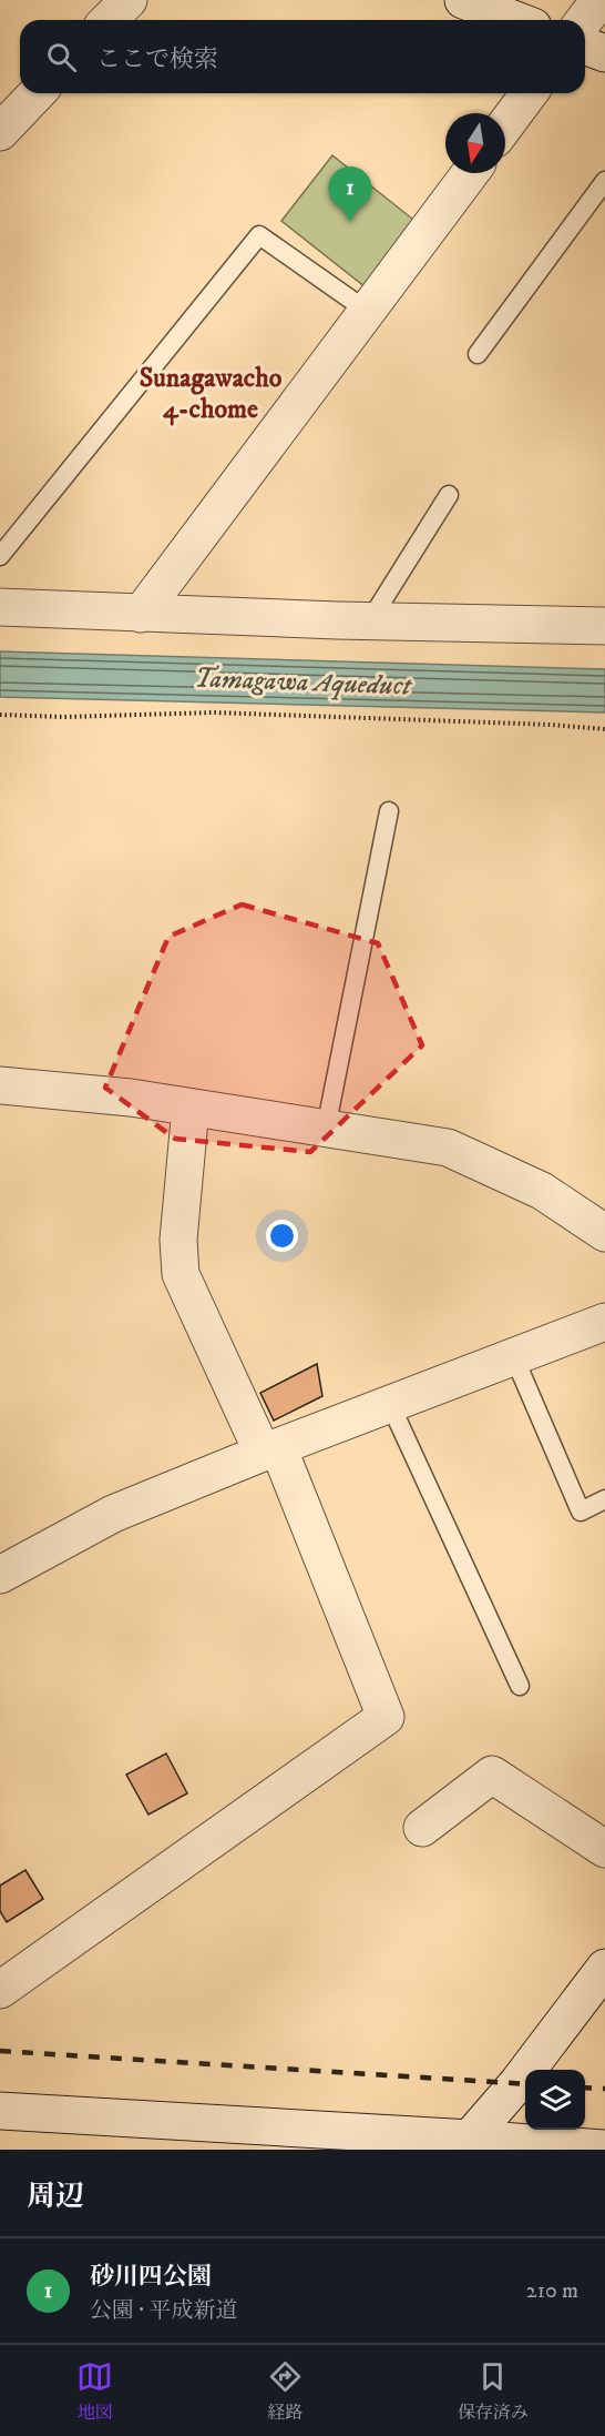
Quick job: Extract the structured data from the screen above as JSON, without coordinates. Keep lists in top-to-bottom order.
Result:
{
  "districts": ["Sunagawacho 4-chome"],
  "water": ["Tamagawa Aqueduct"],
  "north": "bottom",
  "page": {
    "search": "ここで検索",
    "pins": "1",
    "heading": "周辺",
    "list": [
      {
        "mark": "1",
        "name": "砂川四公園",
        "note": "公園 · 平成新道",
        "value": "210 m"
      }
    ],
    "nav": ["地図", "経路", "保存済み"]
  }
}
